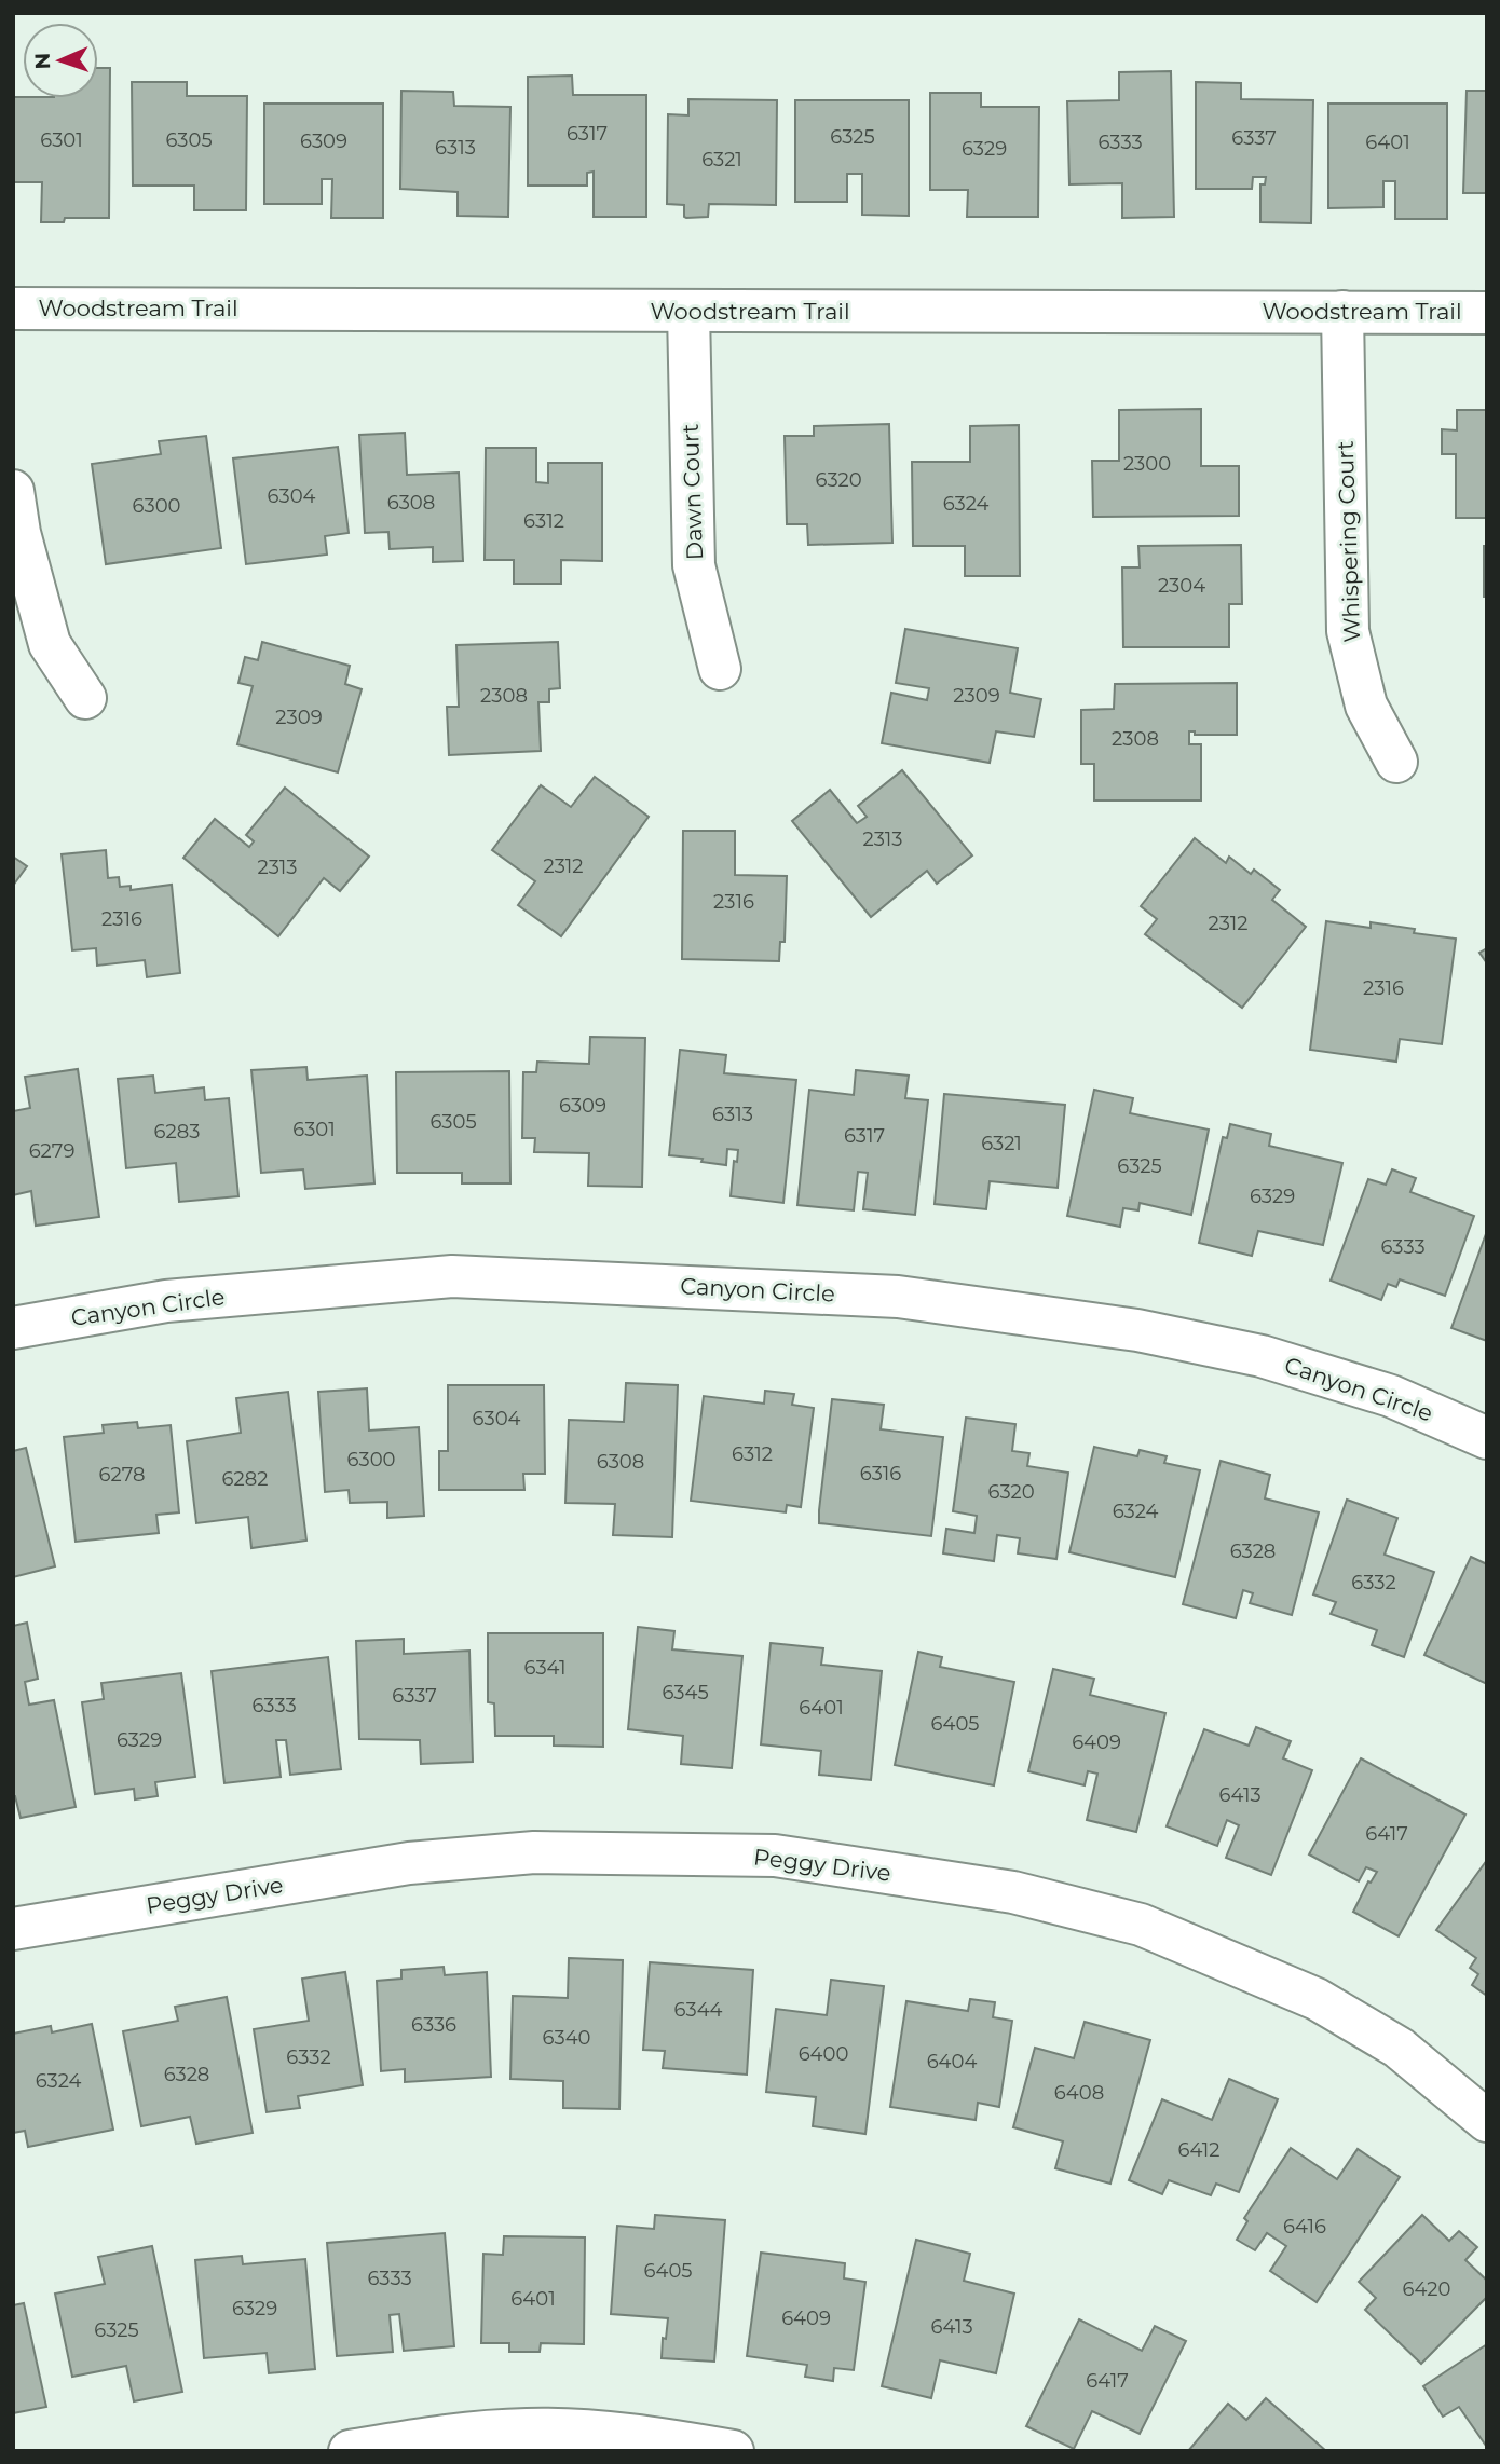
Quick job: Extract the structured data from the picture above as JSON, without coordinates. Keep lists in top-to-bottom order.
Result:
{
  "streets": {
    "street": [
      "Woodstream Trail",
      "Dawn Court",
      "Whispering Court",
      "Canyon Circle",
      "Peggy Drive"
    ]
  },
  "crossings": [
    ["Woodstream Trail", "Dawn Court"],
    ["Woodstream Trail", "Whispering Court"]
  ],
  "house_numbers": [
    "6317",
    "6325",
    "6337",
    "6301",
    "6305",
    "6309",
    "6333",
    "6401",
    "6313",
    "6329",
    "6321",
    "2300",
    "6320",
    "6304",
    "6308",
    "6324",
    "6300",
    "6312",
    "2304",
    "2308",
    "2309",
    "2309",
    "2308",
    "2313",
    "2312",
    "2313",
    "2316",
    "2316",
    "2312",
    "2316",
    "6309",
    "6313",
    "6305",
    "6301",
    "6283",
    "6317",
    "6321",
    "6279",
    "6325",
    "6329",
    "6333",
    "6304",
    "6312",
    "6300",
    "6308",
    "6316",
    "6278",
    "6282",
    "6320",
    "6324",
    "6328",
    "6332",
    "6341",
    "6345",
    "6337",
    "6333",
    "6401",
    "6405",
    "6329",
    "6409",
    "6413",
    "6417",
    "6344",
    "6336",
    "6340",
    "6400",
    "6332",
    "6404",
    "6328",
    "6324",
    "6408",
    "6412",
    "6416",
    "6405",
    "6333",
    "6420",
    "6401",
    "6329",
    "6409",
    "6413",
    "6325",
    "6417"
  ],
  "north": "left"
}
